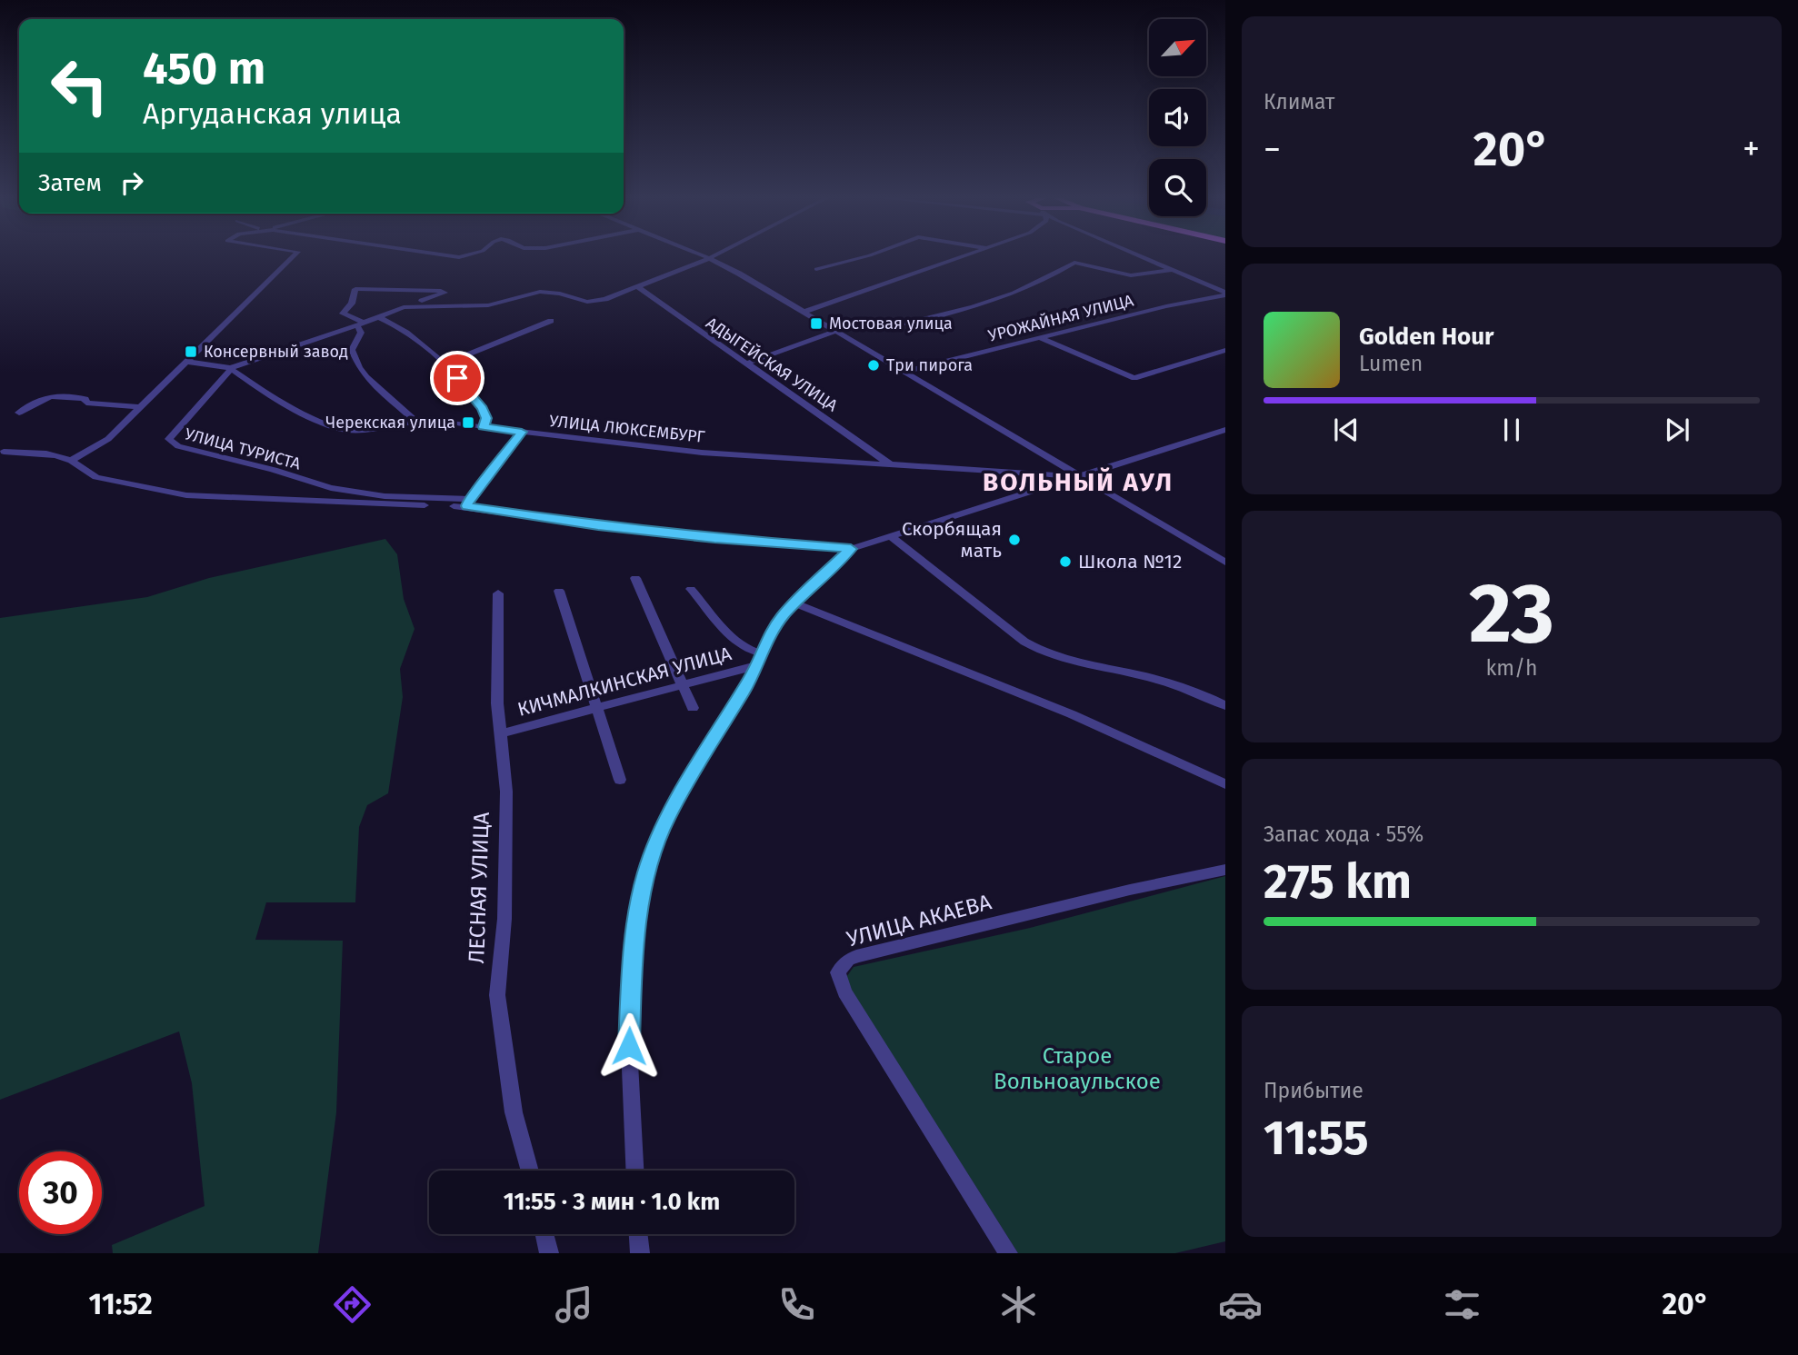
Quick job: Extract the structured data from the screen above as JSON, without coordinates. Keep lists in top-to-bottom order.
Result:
{
  "streets": {
    "street": [
      "УРОЖАЙНАЯ УЛИЦА",
      "АДЫГЕЙСКАЯ УЛИЦА",
      "УЛИЦА ЛЮКСЕМБУРГ",
      "УЛИЦА ТУРИСТА",
      "КИЧМАЛКИНСКАЯ УЛИЦА",
      "ЛЕСНАЯ УЛИЦА",
      "УЛИЦА АКАЕВА"
    ]
  },
  "crossings": [
    ["АДЫГЕЙСКАЯ УЛИЦА", "УЛИЦА ЛЮКСЕМБУРГ"],
    ["УЛИЦА ЛЮКСЕМБУРГ", "УЛИЦА ТУРИСТА"],
    ["КИЧМАЛКИНСКАЯ УЛИЦА", "ЛЕСНАЯ УЛИЦА"]
  ],
  "districts": ["ВОЛЬНЫЙ АУЛ"],
  "parks": ["Старое Вольноаульское"],
  "places": {
    "transit": ["Мостовая улица", "Консервный завод", "Черекская улица"],
    "other": ["Три пирога", "Скорбящая мать", "Школа №12"]
  },
  "north": "top right",
  "page": {
    "tile": [
      "Климат",
      ["23", "km/h"],
      ["Запас хода · 55%", "275 km"],
      ["Прибытие", "11:55"]
    ],
    "turn": ["450 m", "Аргуданская улица"],
    "heat": ["−", "20°", "+"],
    "then": "Затем",
    "song": ["Golden Hour", "Lumen"],
    "limit": "30",
    "trip": "11:55 · 3 мин · 1.0 km",
    "tabs": ["11:52", "20°"]
  }
}
